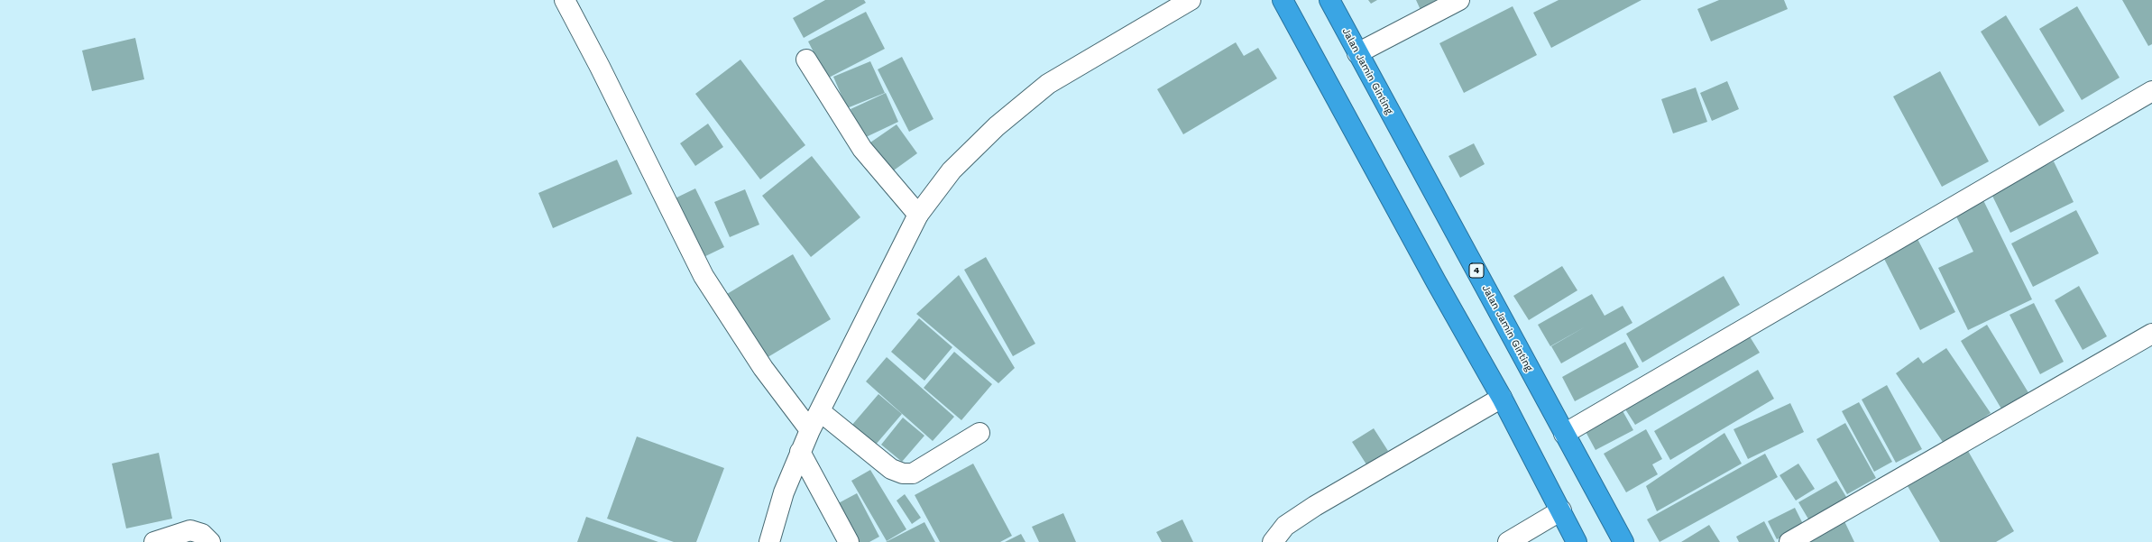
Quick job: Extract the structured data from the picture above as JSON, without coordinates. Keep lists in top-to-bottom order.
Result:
{
  "streets": {
    "highway": ["Jalan Jamin Ginting", "4"]
  }
}
